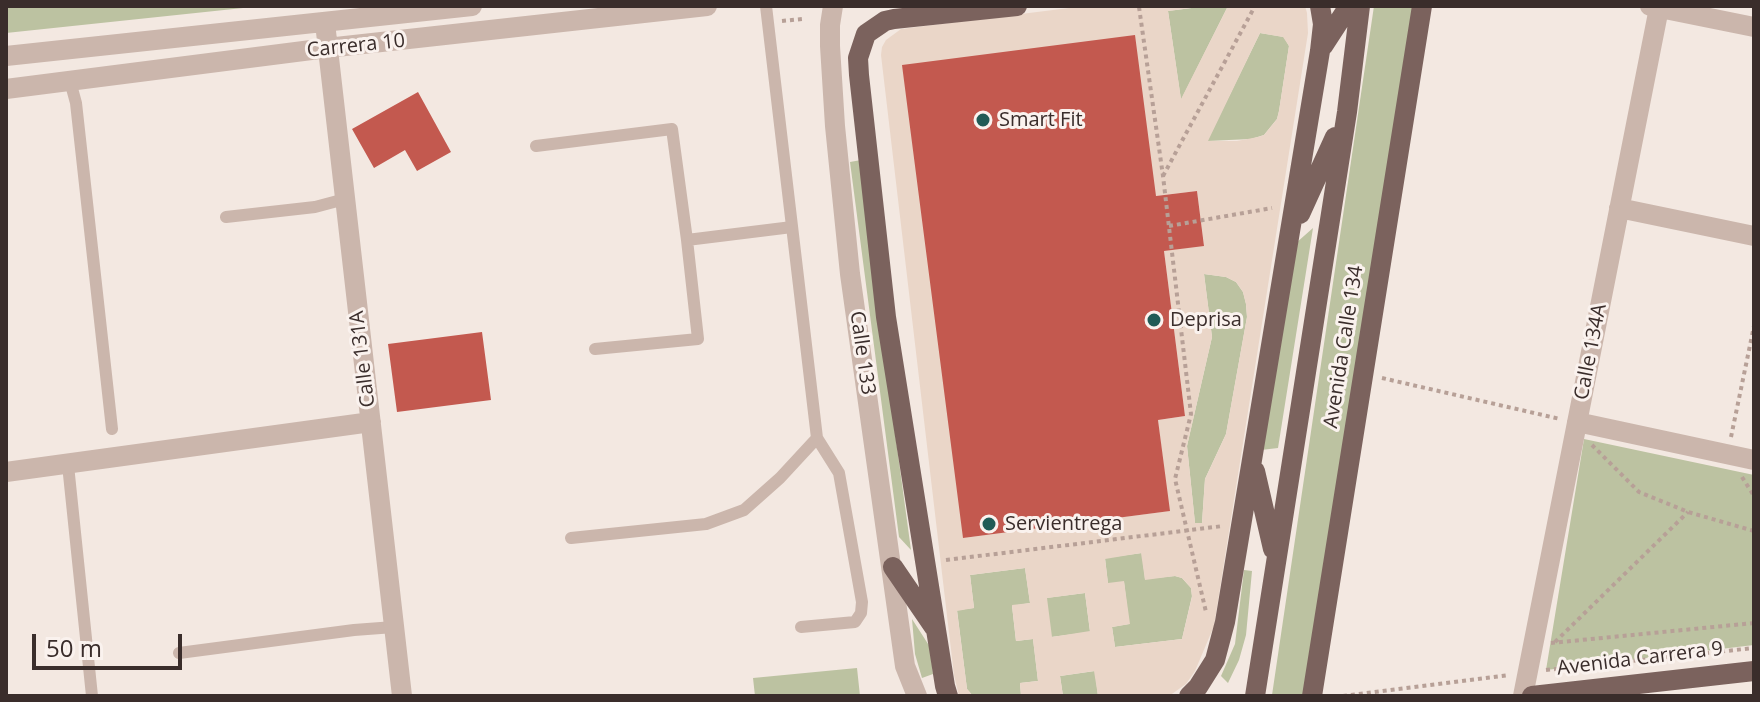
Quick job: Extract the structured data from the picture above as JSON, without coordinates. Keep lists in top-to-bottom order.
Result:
{
  "streets": {
    "main road": ["Avenida Calle 134", "Avenida Carrera 9"],
    "street": [
      "Carrera 10",
      "Calle 134A",
      "Calle 133",
      "Calle 131A"
    ]
  },
  "crossings": [
    ["Carrera 10", "Calle 131A"]
  ],
  "places": ["Smart Fit", "Deprisa", "Servientrega"],
  "scale_bar": "50 m"
}
